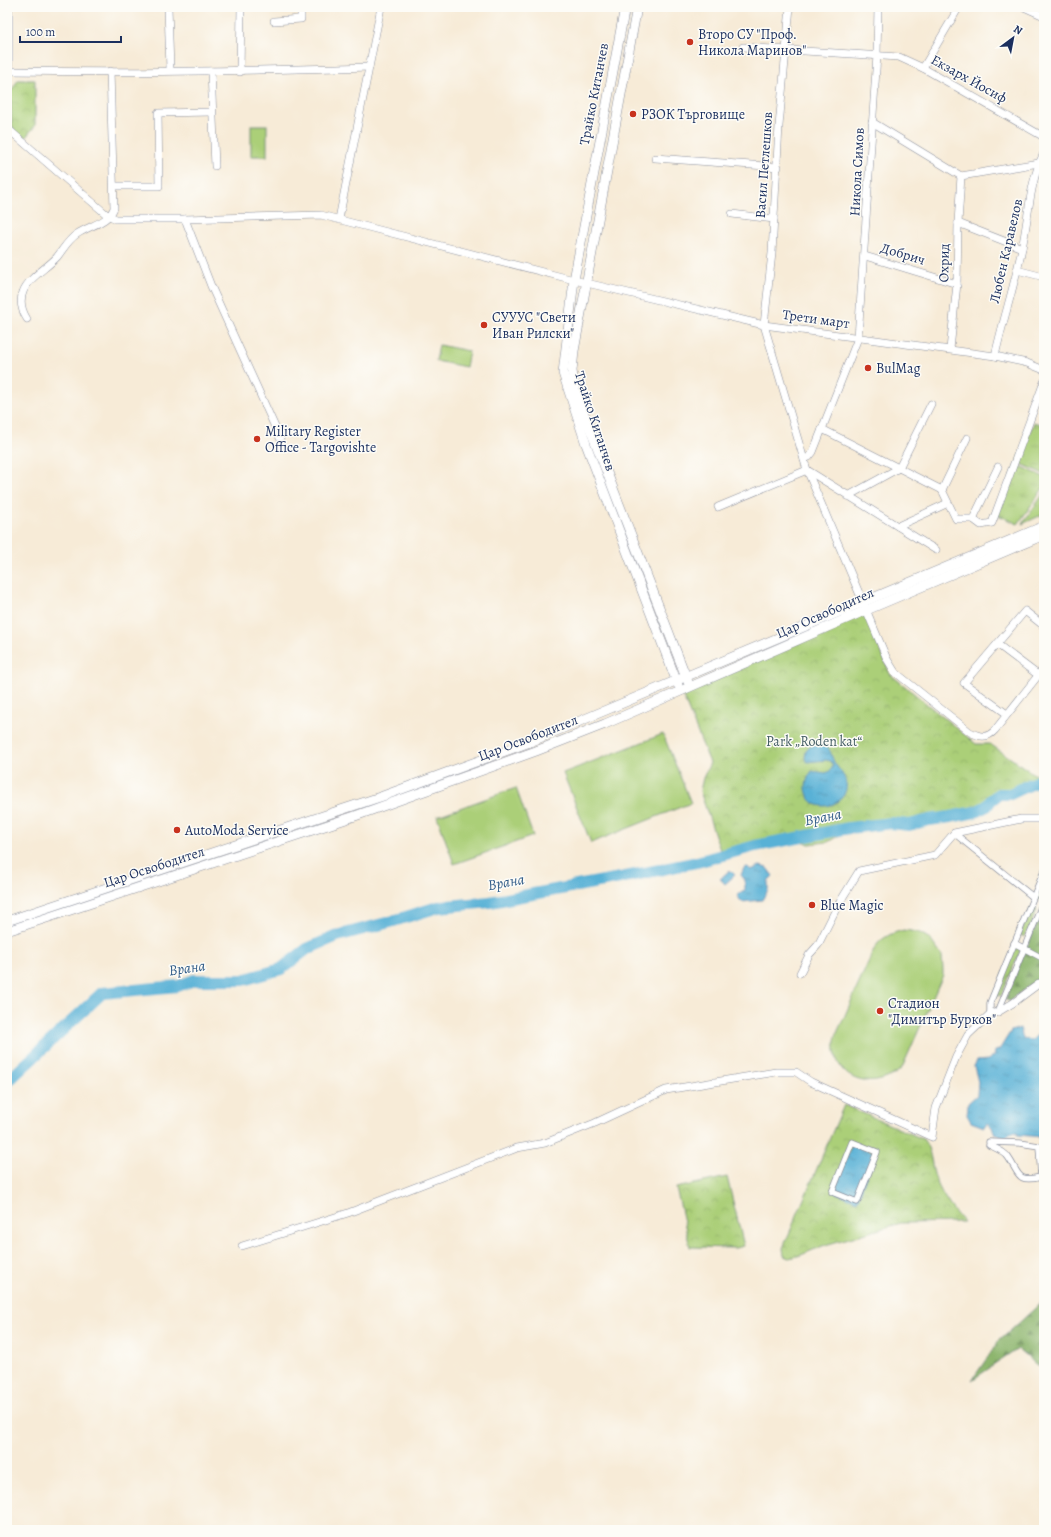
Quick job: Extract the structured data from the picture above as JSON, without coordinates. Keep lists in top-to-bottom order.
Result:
{
  "streets": {
    "street": [
      "Екзарх Йосиф",
      "Трайко Китанчев",
      "Васил Петлешков",
      "Никола Симов",
      "Любен Каравелов",
      "Добрич",
      "Охрид",
      "Трети март",
      "Цар Освободител"
    ]
  },
  "crossings": [
    ["Екзарх Йосиф", "Васил Петлешков"],
    ["Екзарх Йосиф", "Никола Симов"],
    ["Трайко Китанчев", "Трети март"],
    ["Трайко Китанчев", "Цар Освободител"],
    ["Васил Петлешков", "Трети март"],
    ["Никола Симов", "Добрич"],
    ["Никола Симов", "Трети март"],
    ["Любен Каравелов", "Трети март"],
    ["Добрич", "Охрид"],
    ["Охрид", "Трети март"]
  ],
  "water": ["Врана"],
  "parks": ["Park „Roden kat“"],
  "places": [
    "Второ СУ \"Проф. Никола Маринов\"",
    "РЗОК Търговище",
    "СУУУС \"Свети Иван Рилски\"",
    "BulMag",
    "Military Register Office - Targovishte",
    "AutoModa Service",
    "Blue Magic",
    "Стадион \"Димитър Бурков\""
  ],
  "scale_bar": "100 m",
  "north": "top right"
}
